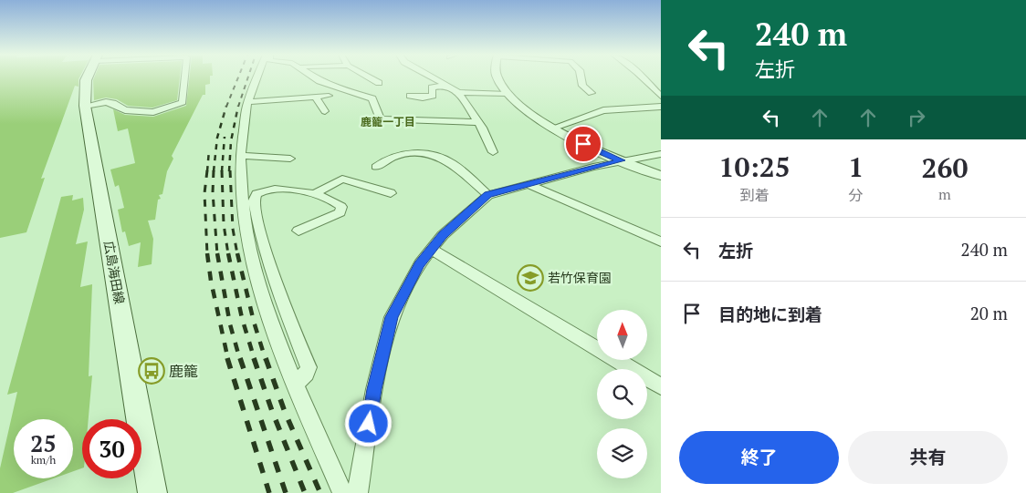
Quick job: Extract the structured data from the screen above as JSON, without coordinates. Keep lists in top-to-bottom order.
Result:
{
  "streets": {
    "main road": ["広島海田線"]
  },
  "districts": ["鹿籠一丁目"],
  "places": {
    "school or university": ["若竹保育園"],
    "bus stop": ["鹿籠"]
  },
  "north": "top",
  "page": {
    "turn": ["240 m", "左折"],
    "eta": [
      "10:25",
      "到着",
      "1",
      "分",
      "260",
      "m"
    ],
    "list": [
      {
        "name": "左折",
        "value": "240 m"
      },
      {
        "name": "目的地に到着",
        "value": "20 m"
      }
    ],
    "speed": "25 km/h",
    "limit": "30",
    "buttons": ["終了", "共有"]
  }
}
